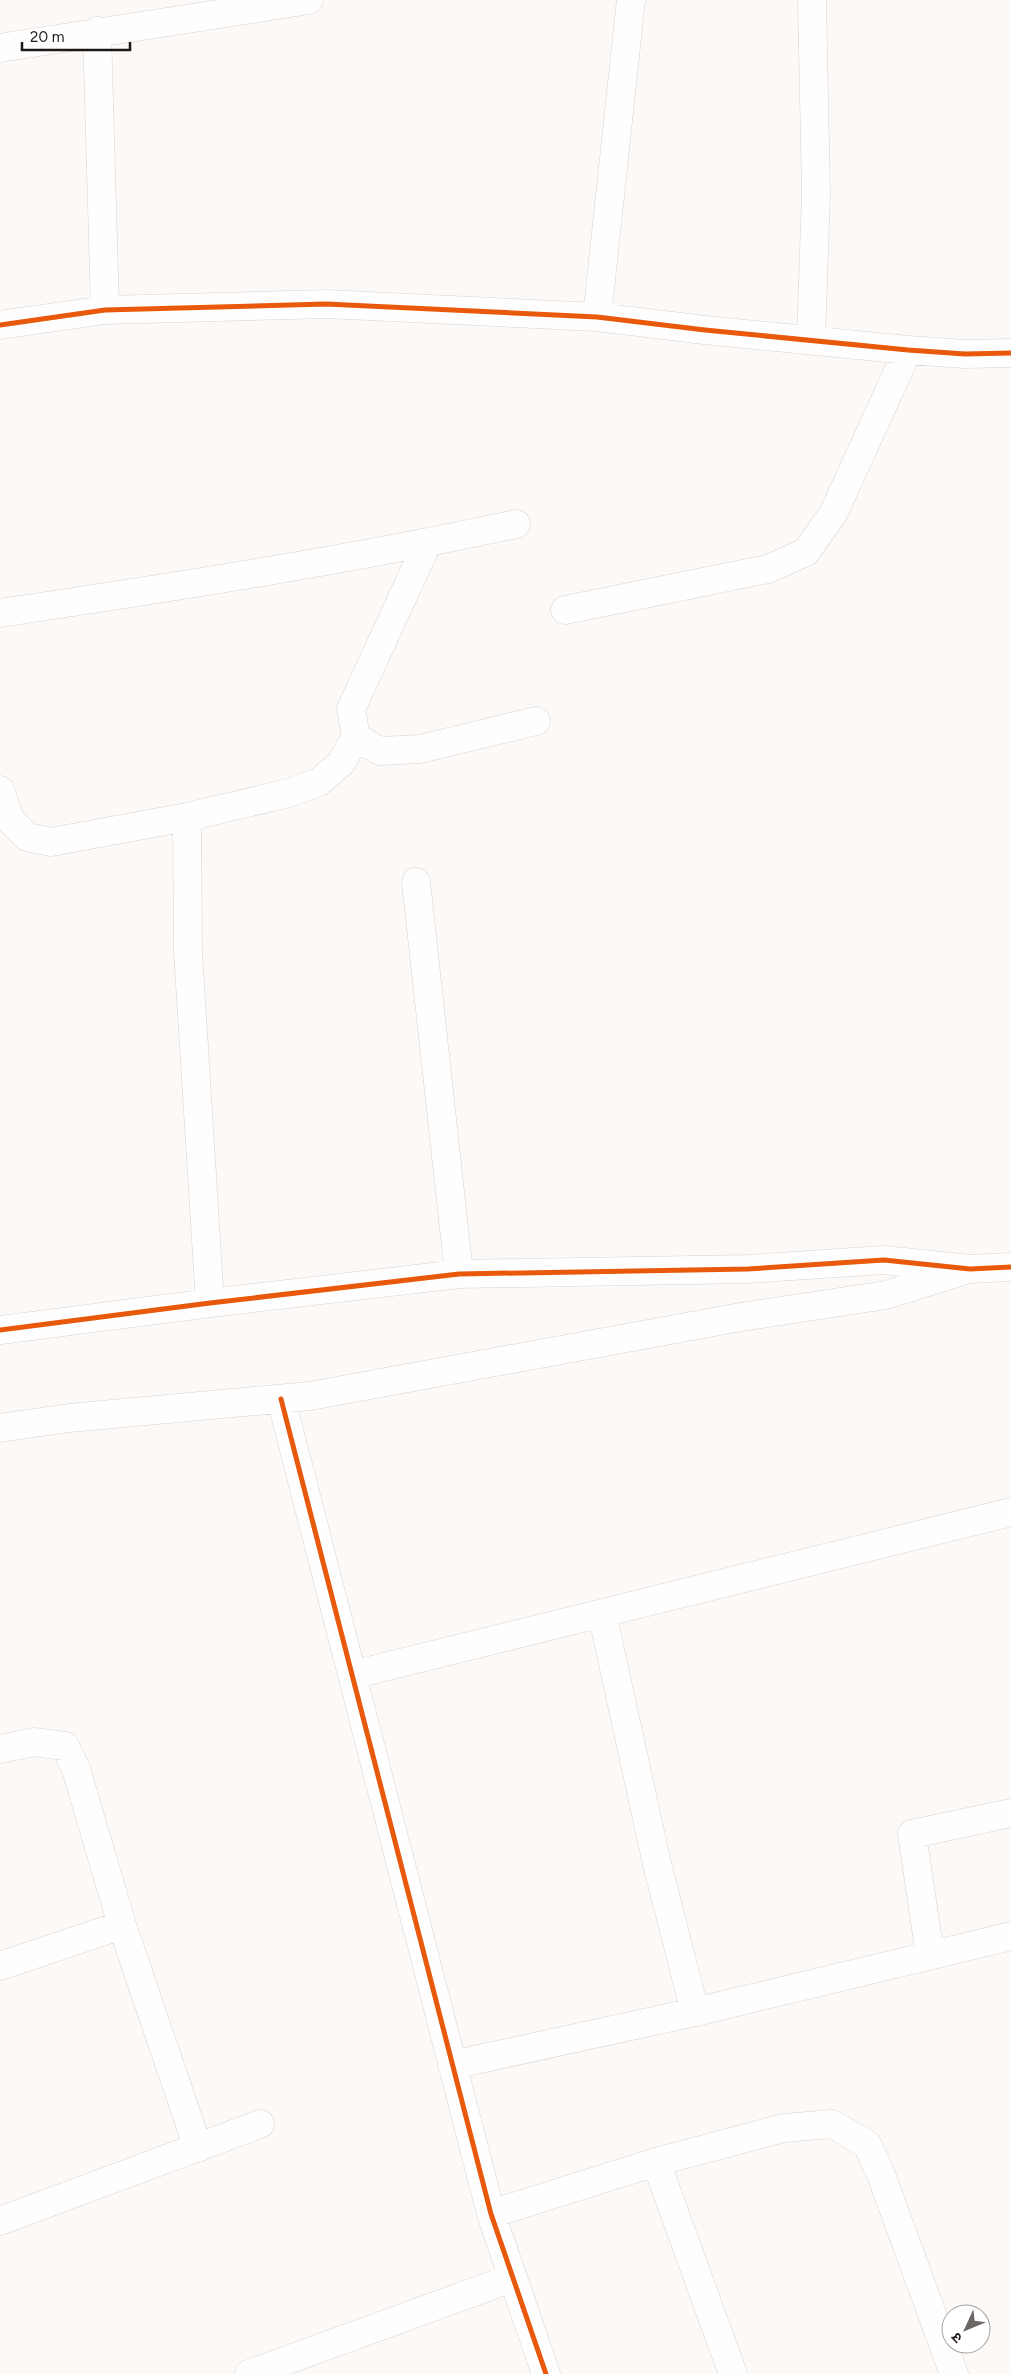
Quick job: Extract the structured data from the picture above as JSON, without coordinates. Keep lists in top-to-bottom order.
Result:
{
  "scale_bar": "20 m",
  "north": "bottom left"
}
